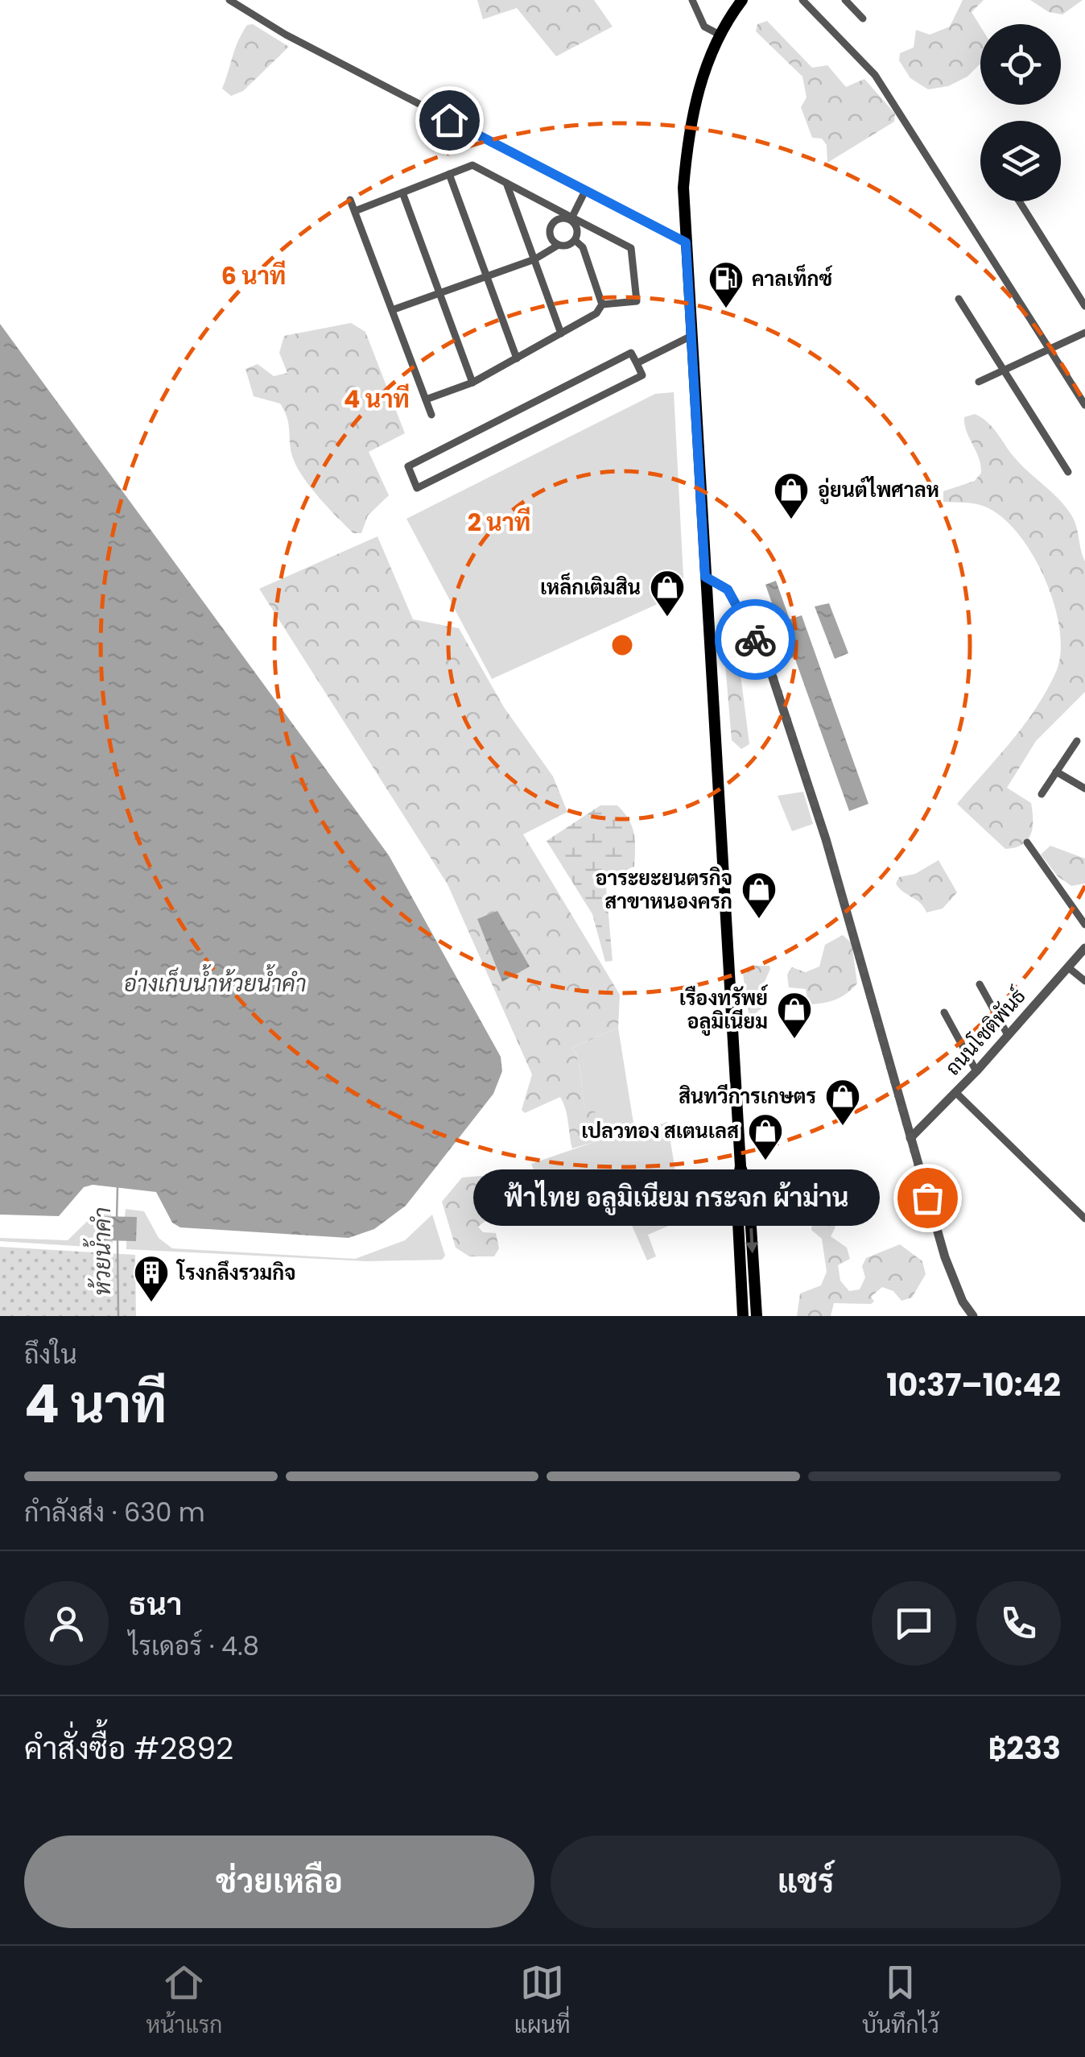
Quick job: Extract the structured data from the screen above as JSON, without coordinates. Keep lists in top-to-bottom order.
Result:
{
  "streets": {
    "street": ["ถนนโชติพันธ์"]
  },
  "water": ["อ่างเก็บน้ำห้วยน้ำคำ", "ห้วยน้ำคำ"],
  "places": {
    "fuel station": ["คาลเท็กซ์"],
    "shop": [
      "อู่ยนต์ไพศาลห",
      "เหล็กเติมสิน",
      "อาระยะยนตรกิจ สาขาหนองครก",
      "เรืองทรัพย์ อลูมิเนียม",
      "สินทวีการเกษตร",
      "เปลวทอง สเตนเลส"
    ],
    "other": ["ฟ้าไทย อลูมิเนียม กระจก ผ้าม่าน"],
    "building": ["โรงกลึงรวมกิจ"]
  },
  "page": {
    "bubble": "ฟ้าไทย อลูมิเนียม กระจก ผ้าม่าน",
    "heading": ["4 นาที", "ถึงใน", "10:37–10:42"],
    "panel": [
      "ธนา",
      "ไรเดอร์ · 4.8",
      "คำสั่งซื้อ #2892",
      "฿233"
    ],
    "bar": "กำลังส่ง · 630 m",
    "buttons": ["ช่วยเหลือ", "แชร์"],
    "tabs": ["หน้าแรก", "แผนที่", "บันทึกไว้"]
  },
  "rings": ["6 นาที", "4 นาที", "2 นาที"]
}
